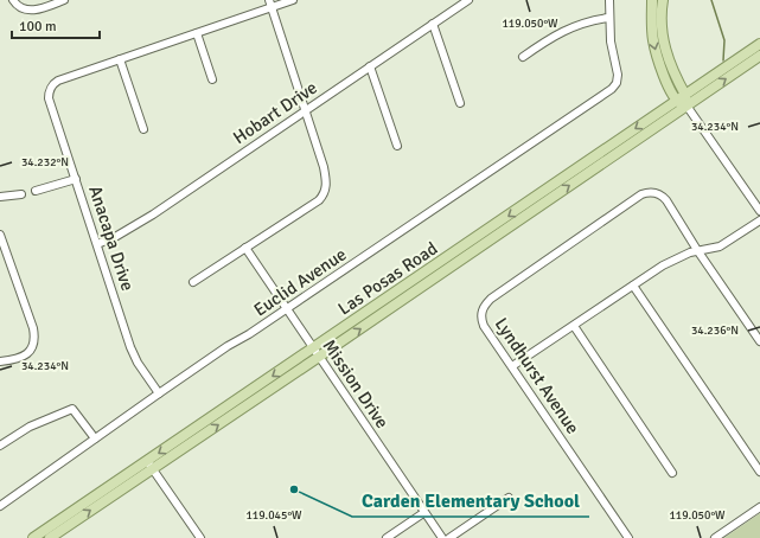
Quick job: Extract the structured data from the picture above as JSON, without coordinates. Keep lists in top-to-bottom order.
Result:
{
  "streets": {
    "main road": ["Las Posas Road"],
    "street": [
      "Hobart Drive",
      "Anacapa Drive",
      "Euclid Avenue",
      "Lyndhurst Avenue",
      "Mission Drive"
    ]
  },
  "crossings": [
    ["Hobart Drive", "Anacapa Drive"],
    ["Anacapa Drive", "Euclid Avenue"],
    ["Las Posas Road", "Mission Drive"],
    ["Euclid Avenue", "Mission Drive"]
  ],
  "places": ["Carden Elementary School"],
  "scale_bar": "100 m",
  "coordinates": [
    "119.050°W",
    "34.234°N",
    "34.232°N",
    "34.236°N",
    "119.045°W"
  ]
}
